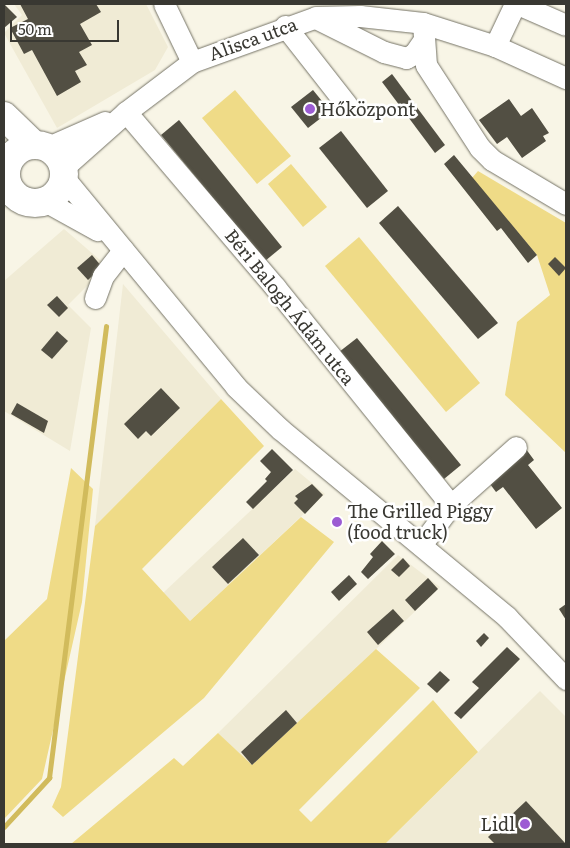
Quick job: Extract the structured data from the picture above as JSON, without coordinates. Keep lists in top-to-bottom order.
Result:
{
  "streets": {
    "street": ["Alisca utca", "Béri Balogh Ádám utca"]
  },
  "crossings": [
    ["Alisca utca", "Béri Balogh Ádám utca"]
  ],
  "places": ["Hőközpont", "The Grilled Piggy (food truck)", "Lidl"],
  "scale_bar": "50 m"
}
